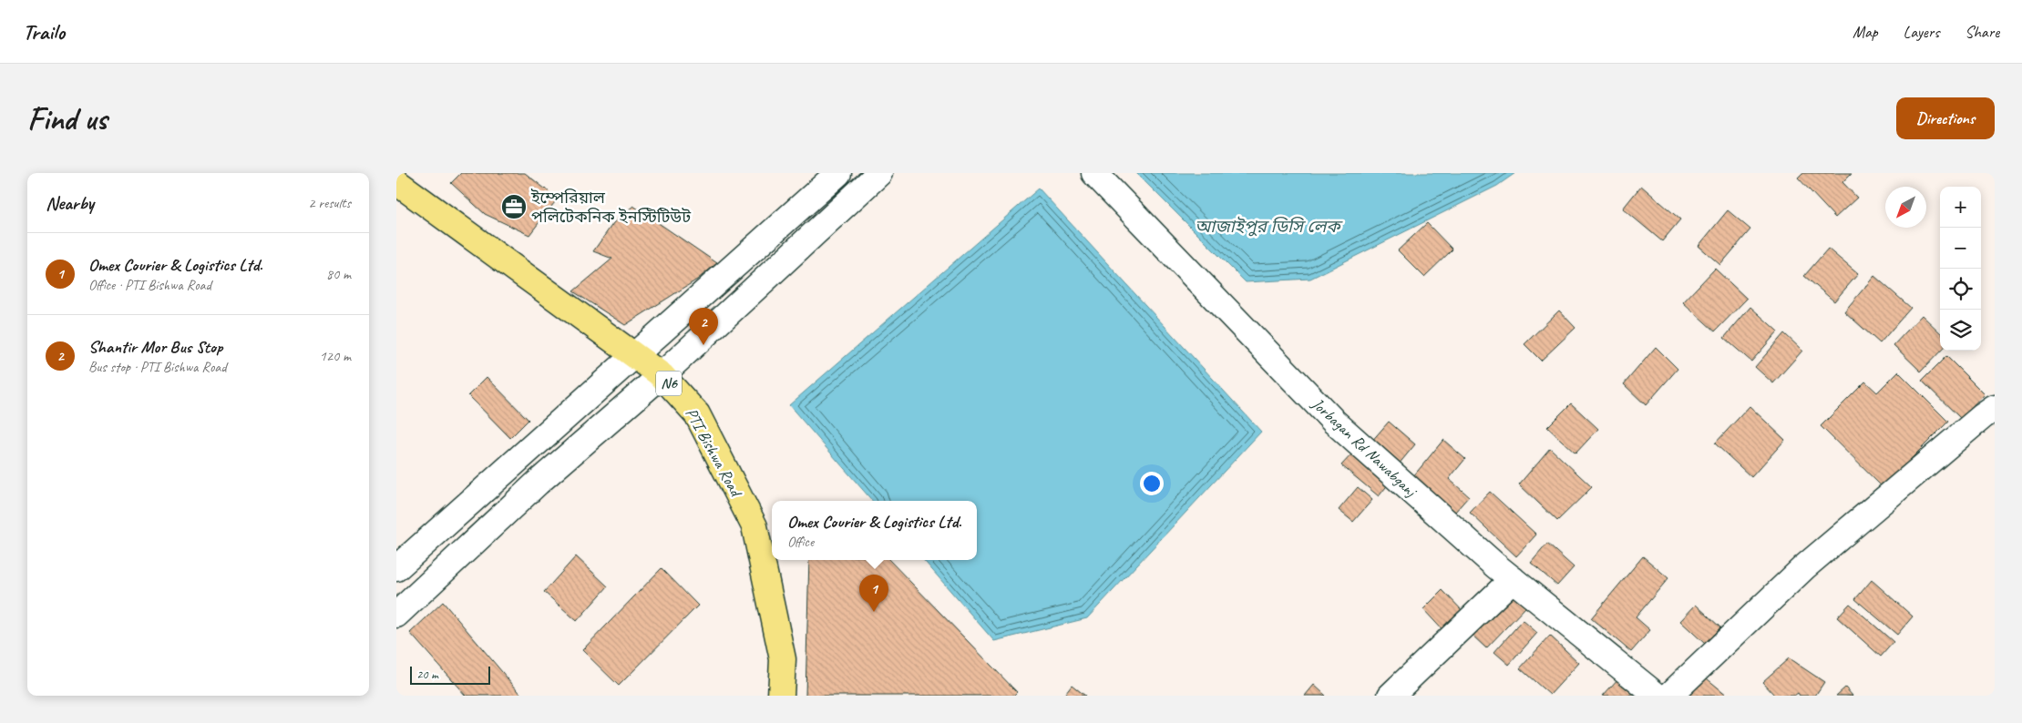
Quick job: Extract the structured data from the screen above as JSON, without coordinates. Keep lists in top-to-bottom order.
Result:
{
  "streets": {
    "highway": ["N6", "PTI Bishwa Road"],
    "street": ["Jorbagan Rd Nawabganj"]
  },
  "water": ["আজাইপুর ডিসি লেক"],
  "places": {
    "office": ["ইম্পেরিয়াল পলিটেকনিক ইনস্টিটিউট"]
  },
  "scale_bar": "20 m",
  "north": "bottom left",
  "page": {
    "header": "Trailo",
    "nav": ["Map", "Layers", "Share"],
    "buttons": "Directions",
    "title": "Find us",
    "heading": ["Nearby", "2 results"],
    "map_buttons": ["+", "−"],
    "list": [
      {
        "mark": "1",
        "name": "Omex Courier & Logistics Ltd.",
        "note": "Office · PTI Bishwa Road",
        "value": "80 m"
      },
      {
        "mark": "2",
        "name": "Shantir Mor Bus Stop",
        "note": "Bus stop · PTI Bishwa Road",
        "value": "120 m"
      }
    ],
    "pins": ["2", "1"],
    "popup": ["Omex Courier & Logistics Ltd.", "Office"],
    "scale": "20 m"
  }
}
